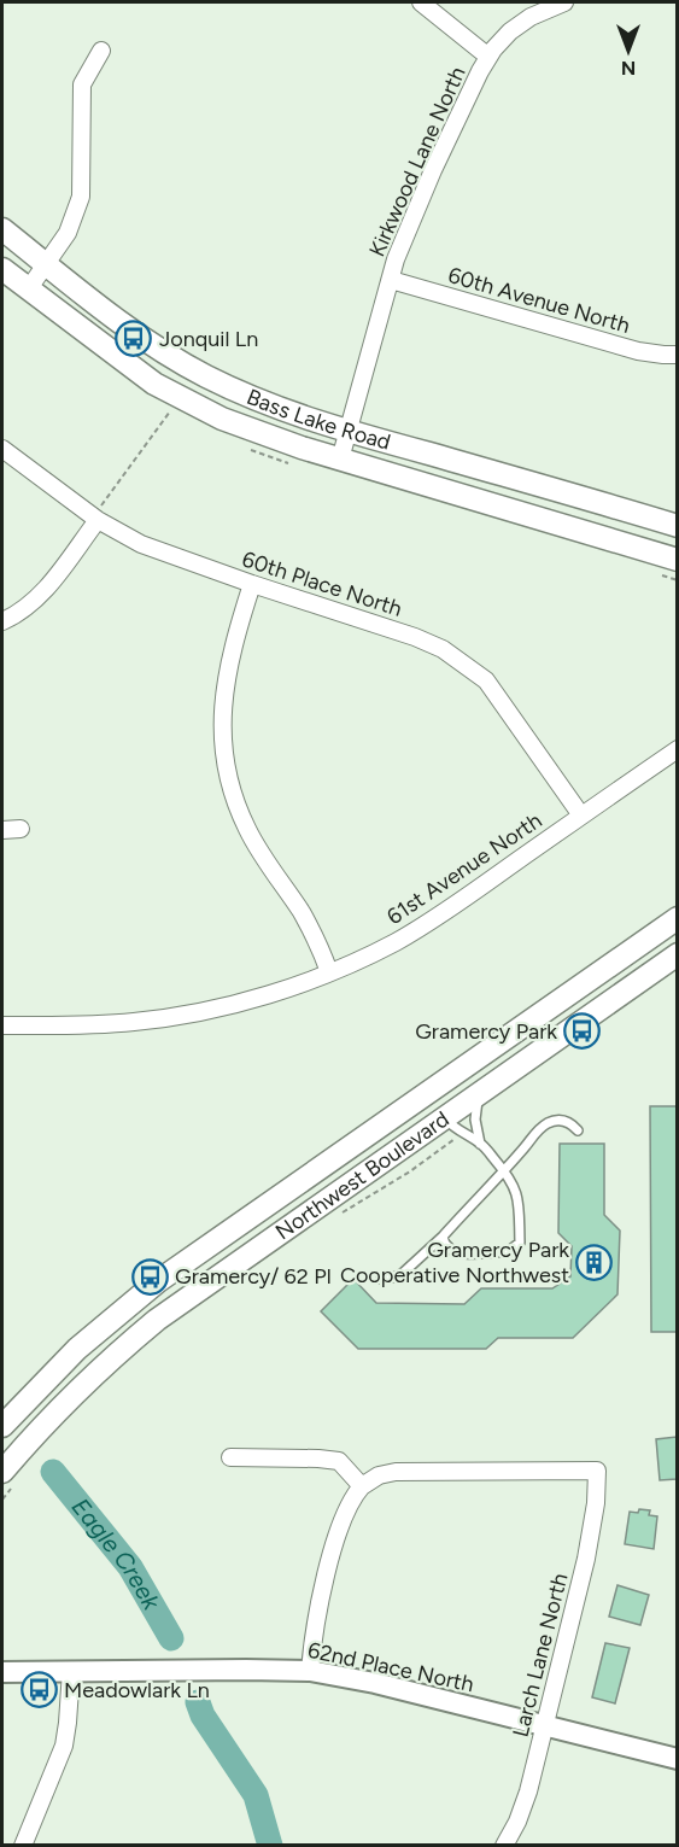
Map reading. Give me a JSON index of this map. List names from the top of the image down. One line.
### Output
{"streets":{"main road":["Bass Lake Road","Northwest Boulevard"],"street":["Kirkwood Lane North","60th Avenue North","60th Place North","61st Avenue North","Larch Lane North","62nd Place North"]},"crossings":[["Kirkwood Lane North","60th Avenue North"],["Kirkwood Lane North","Bass Lake Road"],["60th Place North","61st Avenue North"],["Larch Lane North","62nd Place North"]],"water":["Eagle Creek"],"places":{"bus stop":["Jonquil Ln","Gramercy Park","Gramercy/ 62 Pl","Meadowlark Ln"],"building":["Gramercy Park Cooperative Northwest"]},"north":"bottom"}
